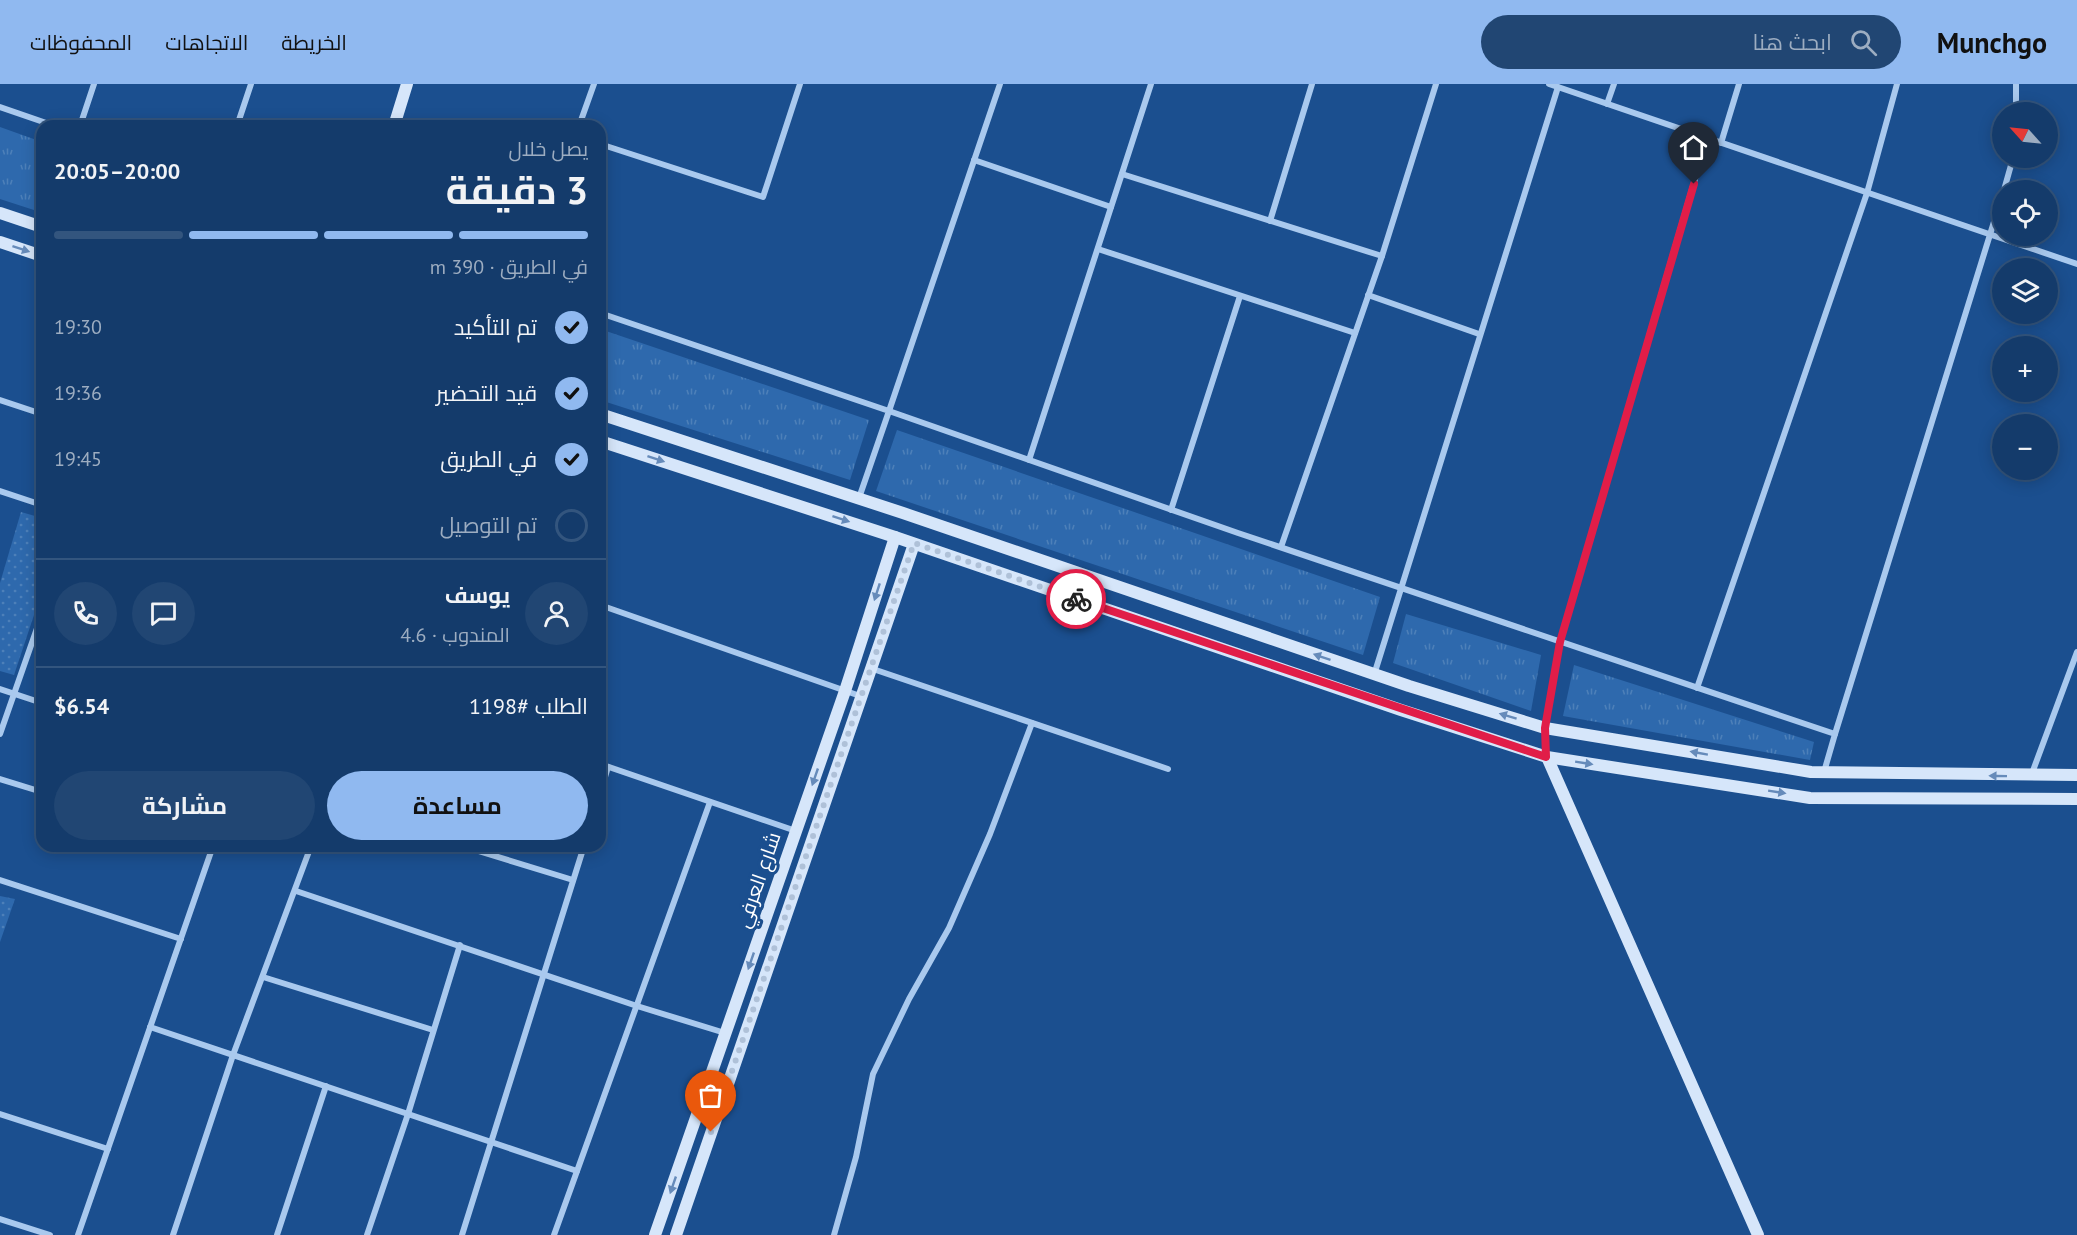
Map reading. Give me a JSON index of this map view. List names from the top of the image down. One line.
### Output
{"streets":{"main road":["شارع العرفي"]},"north":"top left","page":{"header":"Munchgo","search":"ابحث هنا","nav":["الخريطة","الاتجاهات","المحفوظات"],"map_buttons":["+","−"],"heading":["3 دقيقة","يصل خلال","20:00–20:05"],"panel":["يوسف","المندوب · 4.6","الطلب #1198","$6.54"],"bar":"في الطريق · 390 m","list":[["تم التأكيد","19:30"],["قيد التحضير","19:36"],["في الطريق","19:45"],"تم التوصيل"],"buttons":["مساعدة","مشاركة"]}}
